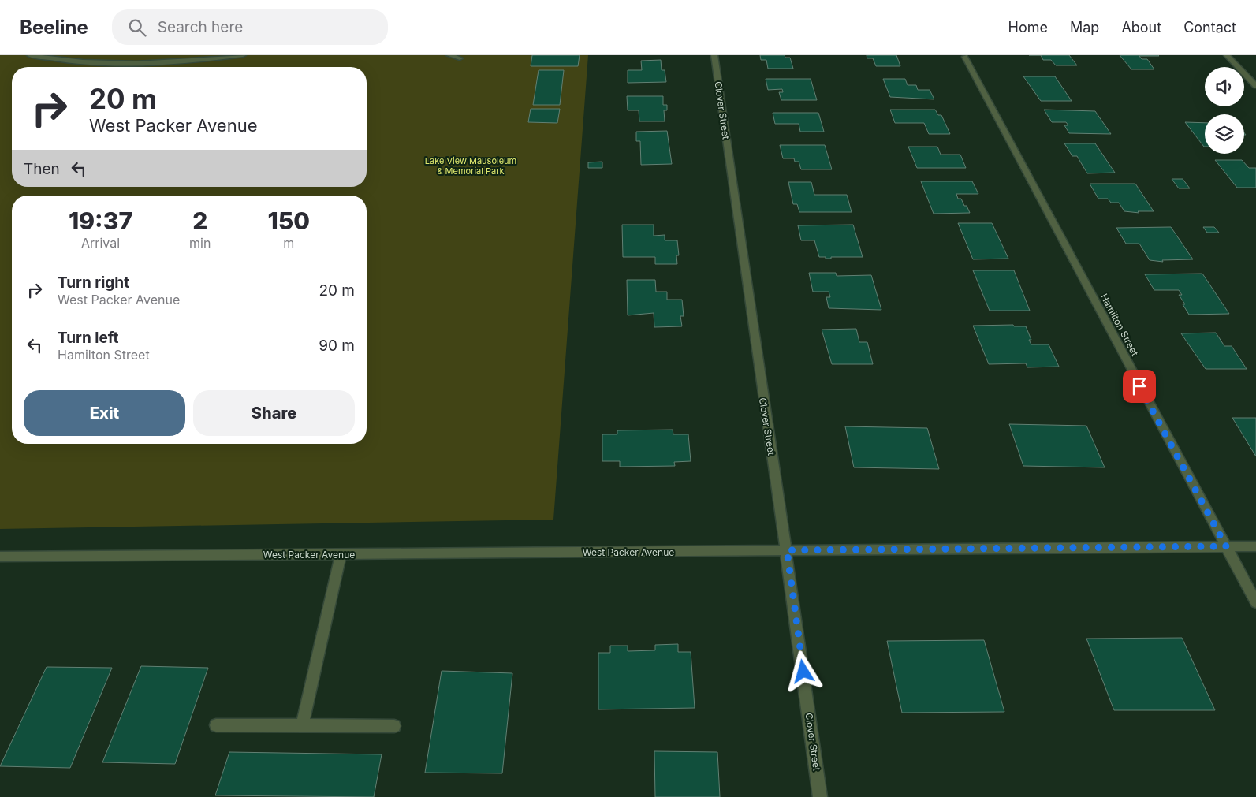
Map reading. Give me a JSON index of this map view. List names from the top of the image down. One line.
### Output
{"streets":{"street":["Clover Street","Hamilton Street","West Packer Avenue"]},"crossings":[["Clover Street","West Packer Avenue"],["Hamilton Street","West Packer Avenue"]],"parks":["Lake View Mausoleum & Memorial Park"],"page":{"header":"Beeline","search":"Search here","nav":["Home","Map","About","Contact"],"turn":["20 m","West Packer Avenue"],"then":"Then","eta":["19:37","Arrival","2","min","150","m"],"list":[{"name":"Turn right","note":"West Packer Avenue","value":"20 m"},{"name":"Turn left","note":"Hamilton Street","value":"90 m"}],"buttons":["Exit","Share"]}}
